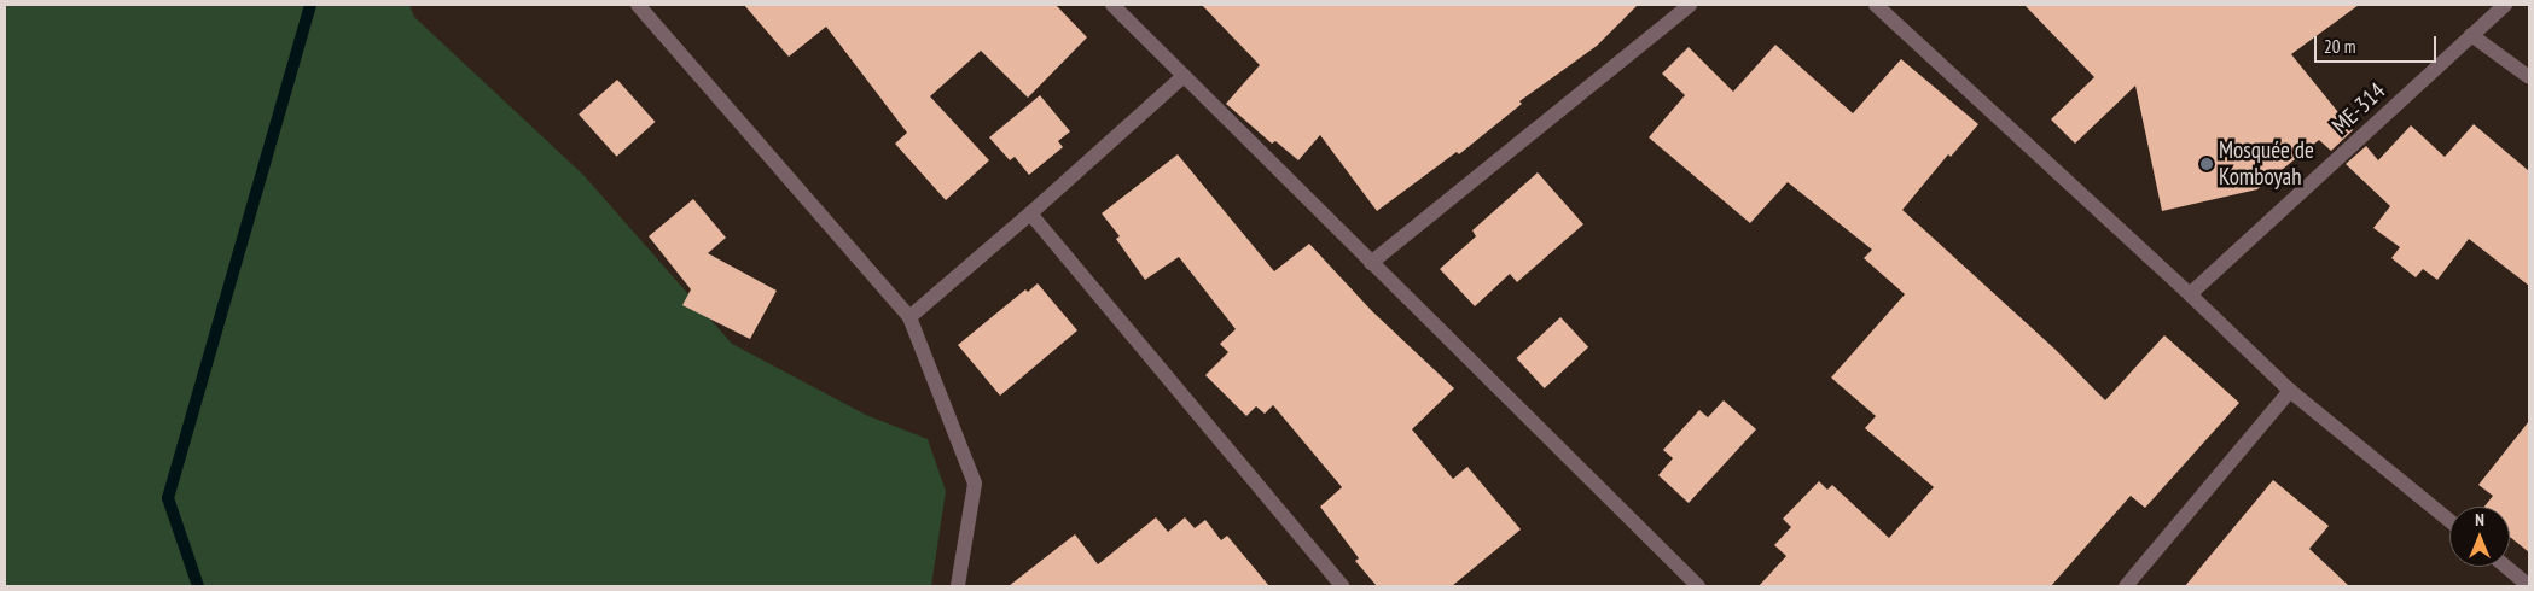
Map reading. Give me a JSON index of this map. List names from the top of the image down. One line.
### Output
{"streets":{"street":["ME-314"]},"places":["Mosquée de Komboyah"],"scale_bar":"20 m","north":"top"}
